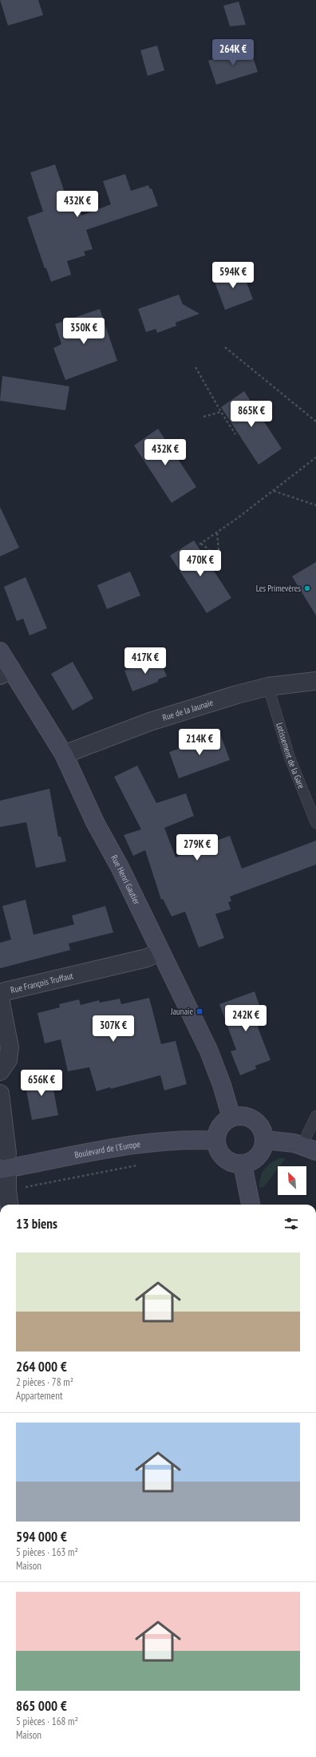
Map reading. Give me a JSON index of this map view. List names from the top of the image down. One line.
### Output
{"streets":{"main road":["Rue Henri Gautier","Boulevard de l'Europe"],"street":["Rue de la Jaunaie","Rue François Truffaut"],"lane":["Lotissement de la Gare"]},"crossings":[["Rue de la Jaunaie","Lotissement de la Gare"],["Rue de la Jaunaie","Rue Henri Gautier"],["Rue Henri Gautier","Rue François Truffaut"],["Rue Henri Gautier","Boulevard de l'Europe"]],"places":{"other":["Les Primevères"],"transit":["Jaunaie"]},"north":"top left","page":{"price":["264K €","432K €","594K €","350K €","865K €","432K €","470K €","417K €","214K €","279K €","242K €","307K €","656K €"],"heading":"13 biens","list":[{"name":"264 000 €","note":"2 pièces · 78 m² · Appartement"},{"name":"594 000 €","note":"5 pièces · 163 m² · Maison"},{"name":"865 000 €","note":"5 pièces · 168 m² · Maison"}]}}
